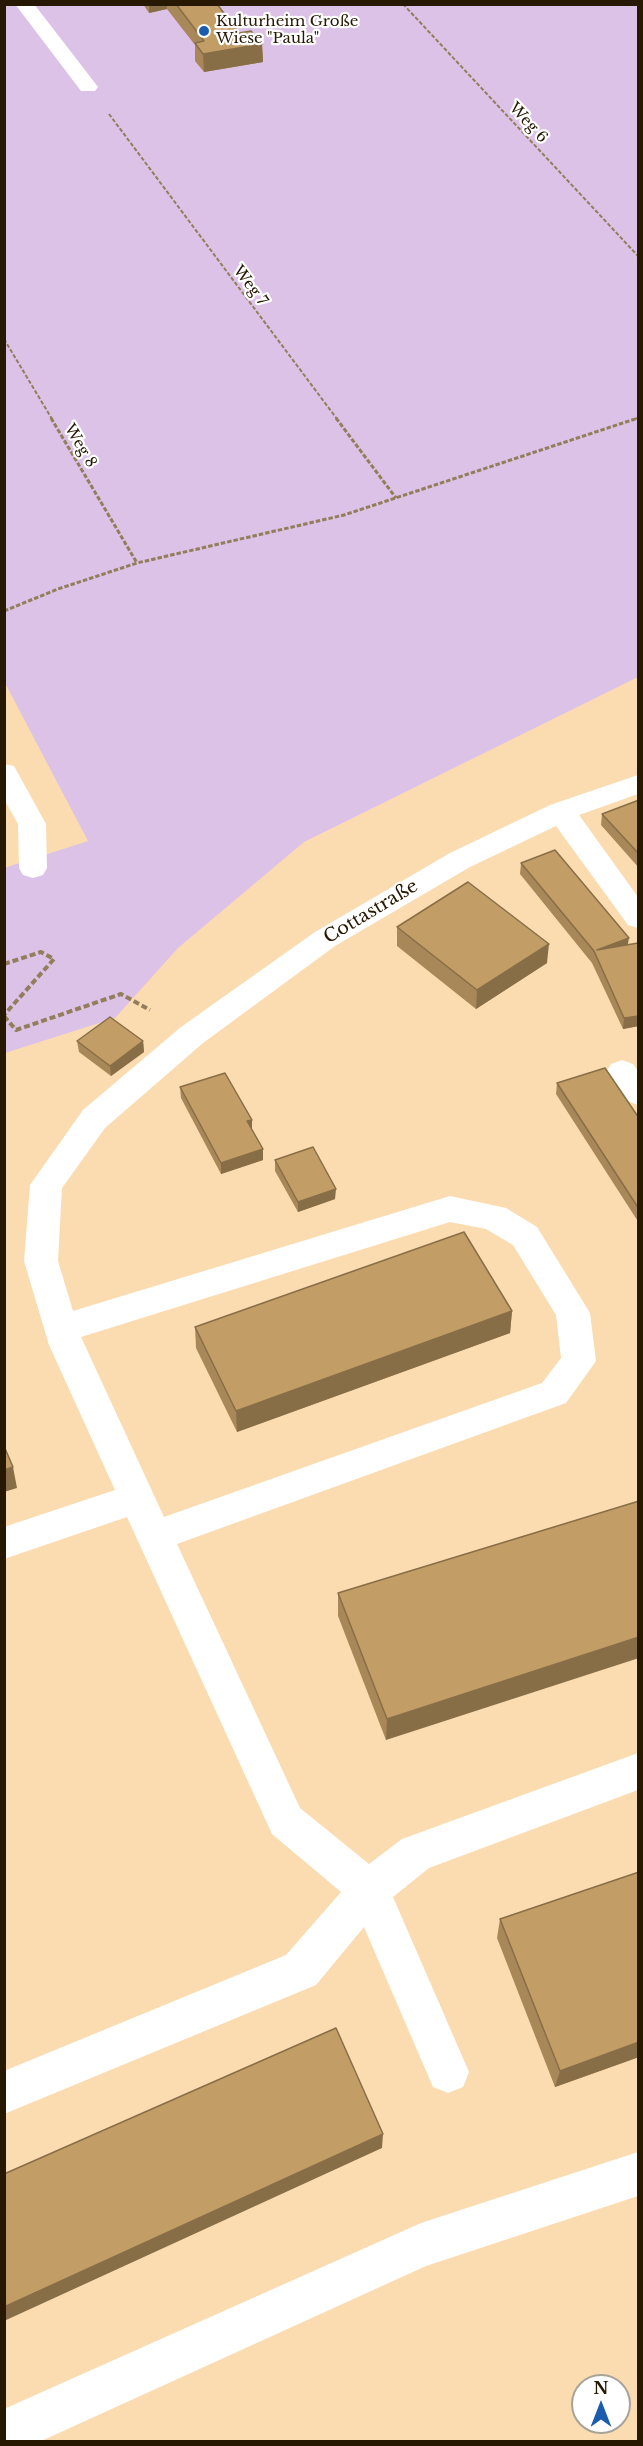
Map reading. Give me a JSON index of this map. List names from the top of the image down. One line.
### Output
{"streets":{"street":["Cottastraße"],"path":["Weg 6","Weg 7","Weg 8"]},"places":["Kulturheim Große Wiese \"Paula\""],"north":"top"}
